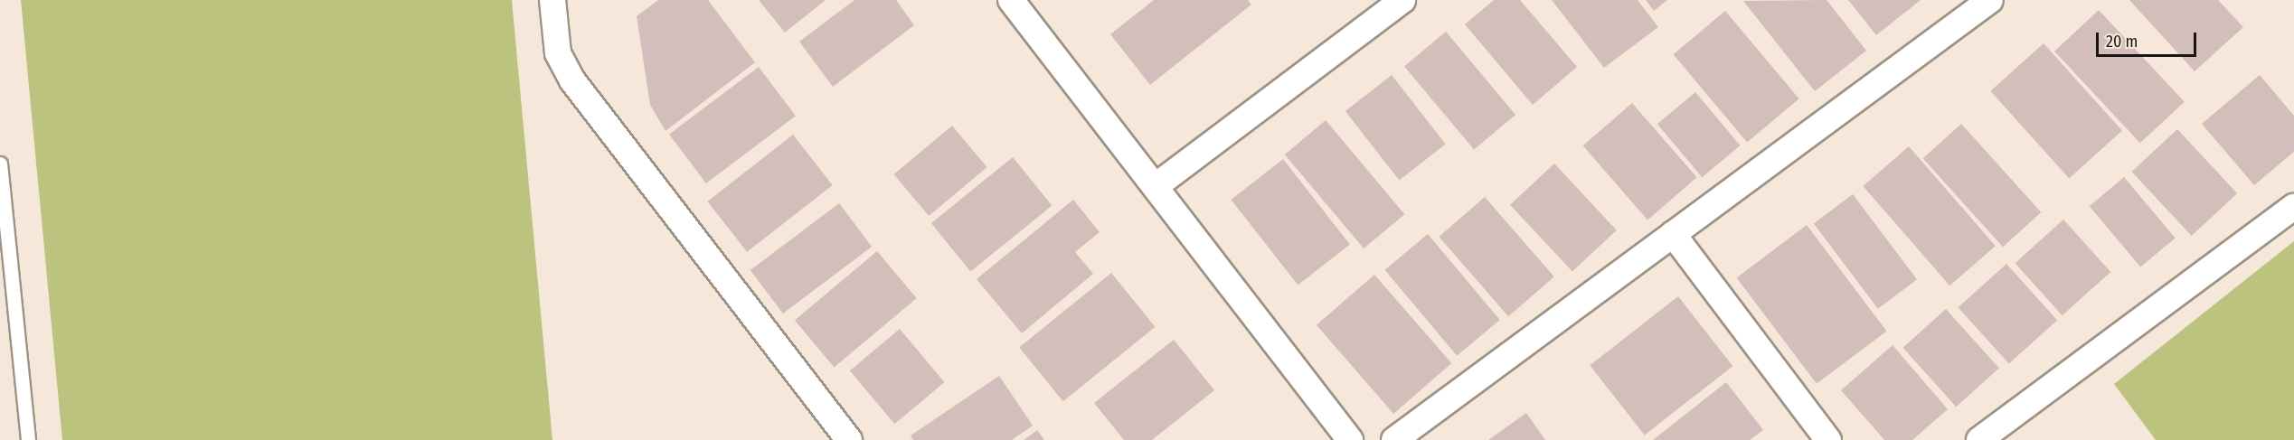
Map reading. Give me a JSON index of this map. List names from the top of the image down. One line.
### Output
{"scale_bar":"20 m"}
